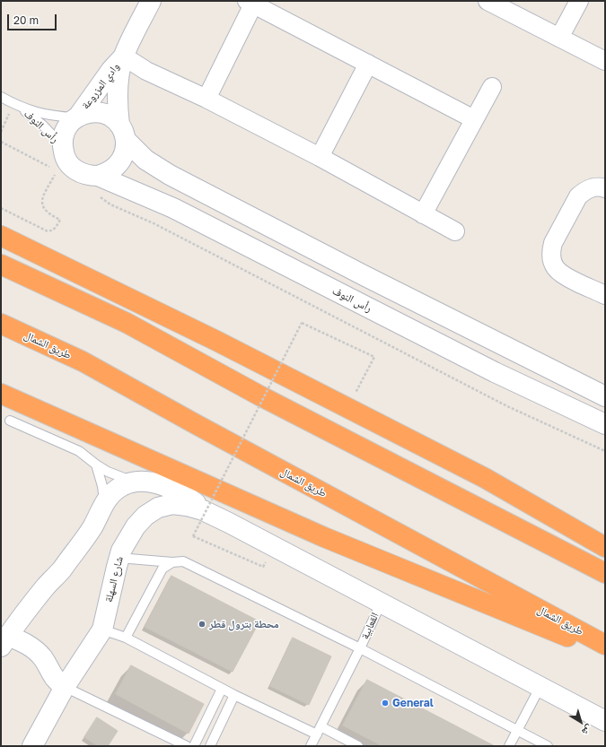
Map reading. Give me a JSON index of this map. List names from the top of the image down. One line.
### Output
{"streets":{"highway":["طريق الشمال"],"street":["وادي المزروعة","رأس النوف","شارع السهلة"],"lane":["القعابية"]},"crossings":[["وادي المزروعة","رأس النوف"]],"places":["محطة بترول قطر","General"],"scale_bar":"20 m","north":"bottom right"}
